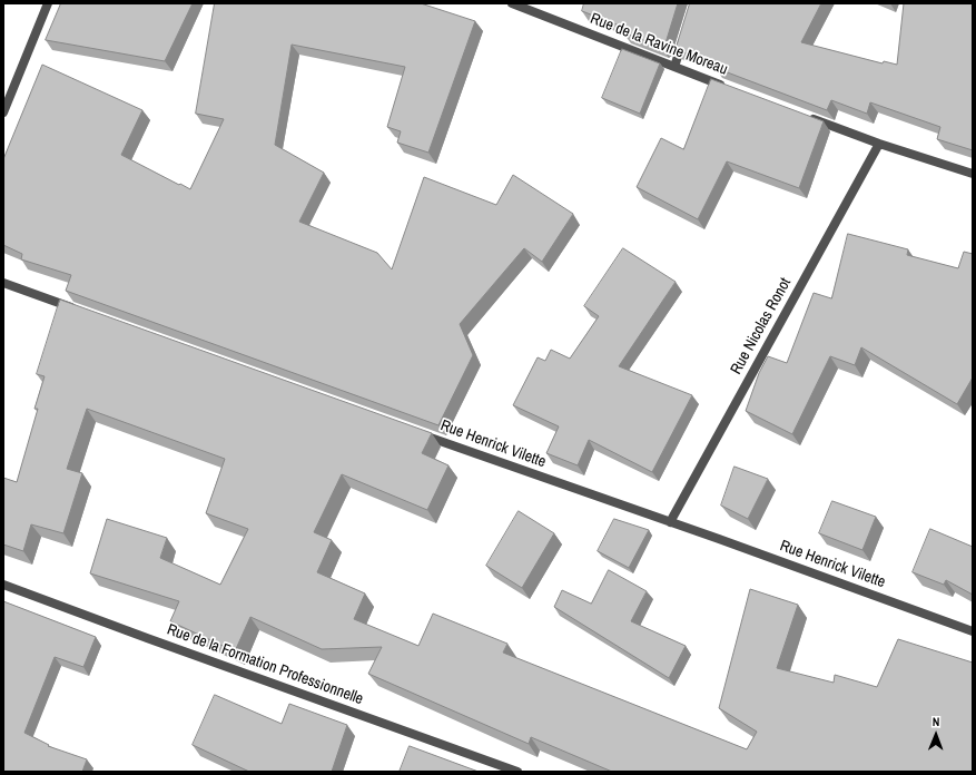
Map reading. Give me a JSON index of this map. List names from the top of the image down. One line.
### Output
{"streets":{"street":["Rue de la Ravine Moreau","Rue Nicolas Ronot","Rue Henrick Vilette","Rue de la Formation Professionnelle"]},"crossings":[["Rue Nicolas Ronot","Rue Henrick Vilette"]],"north":"top"}
